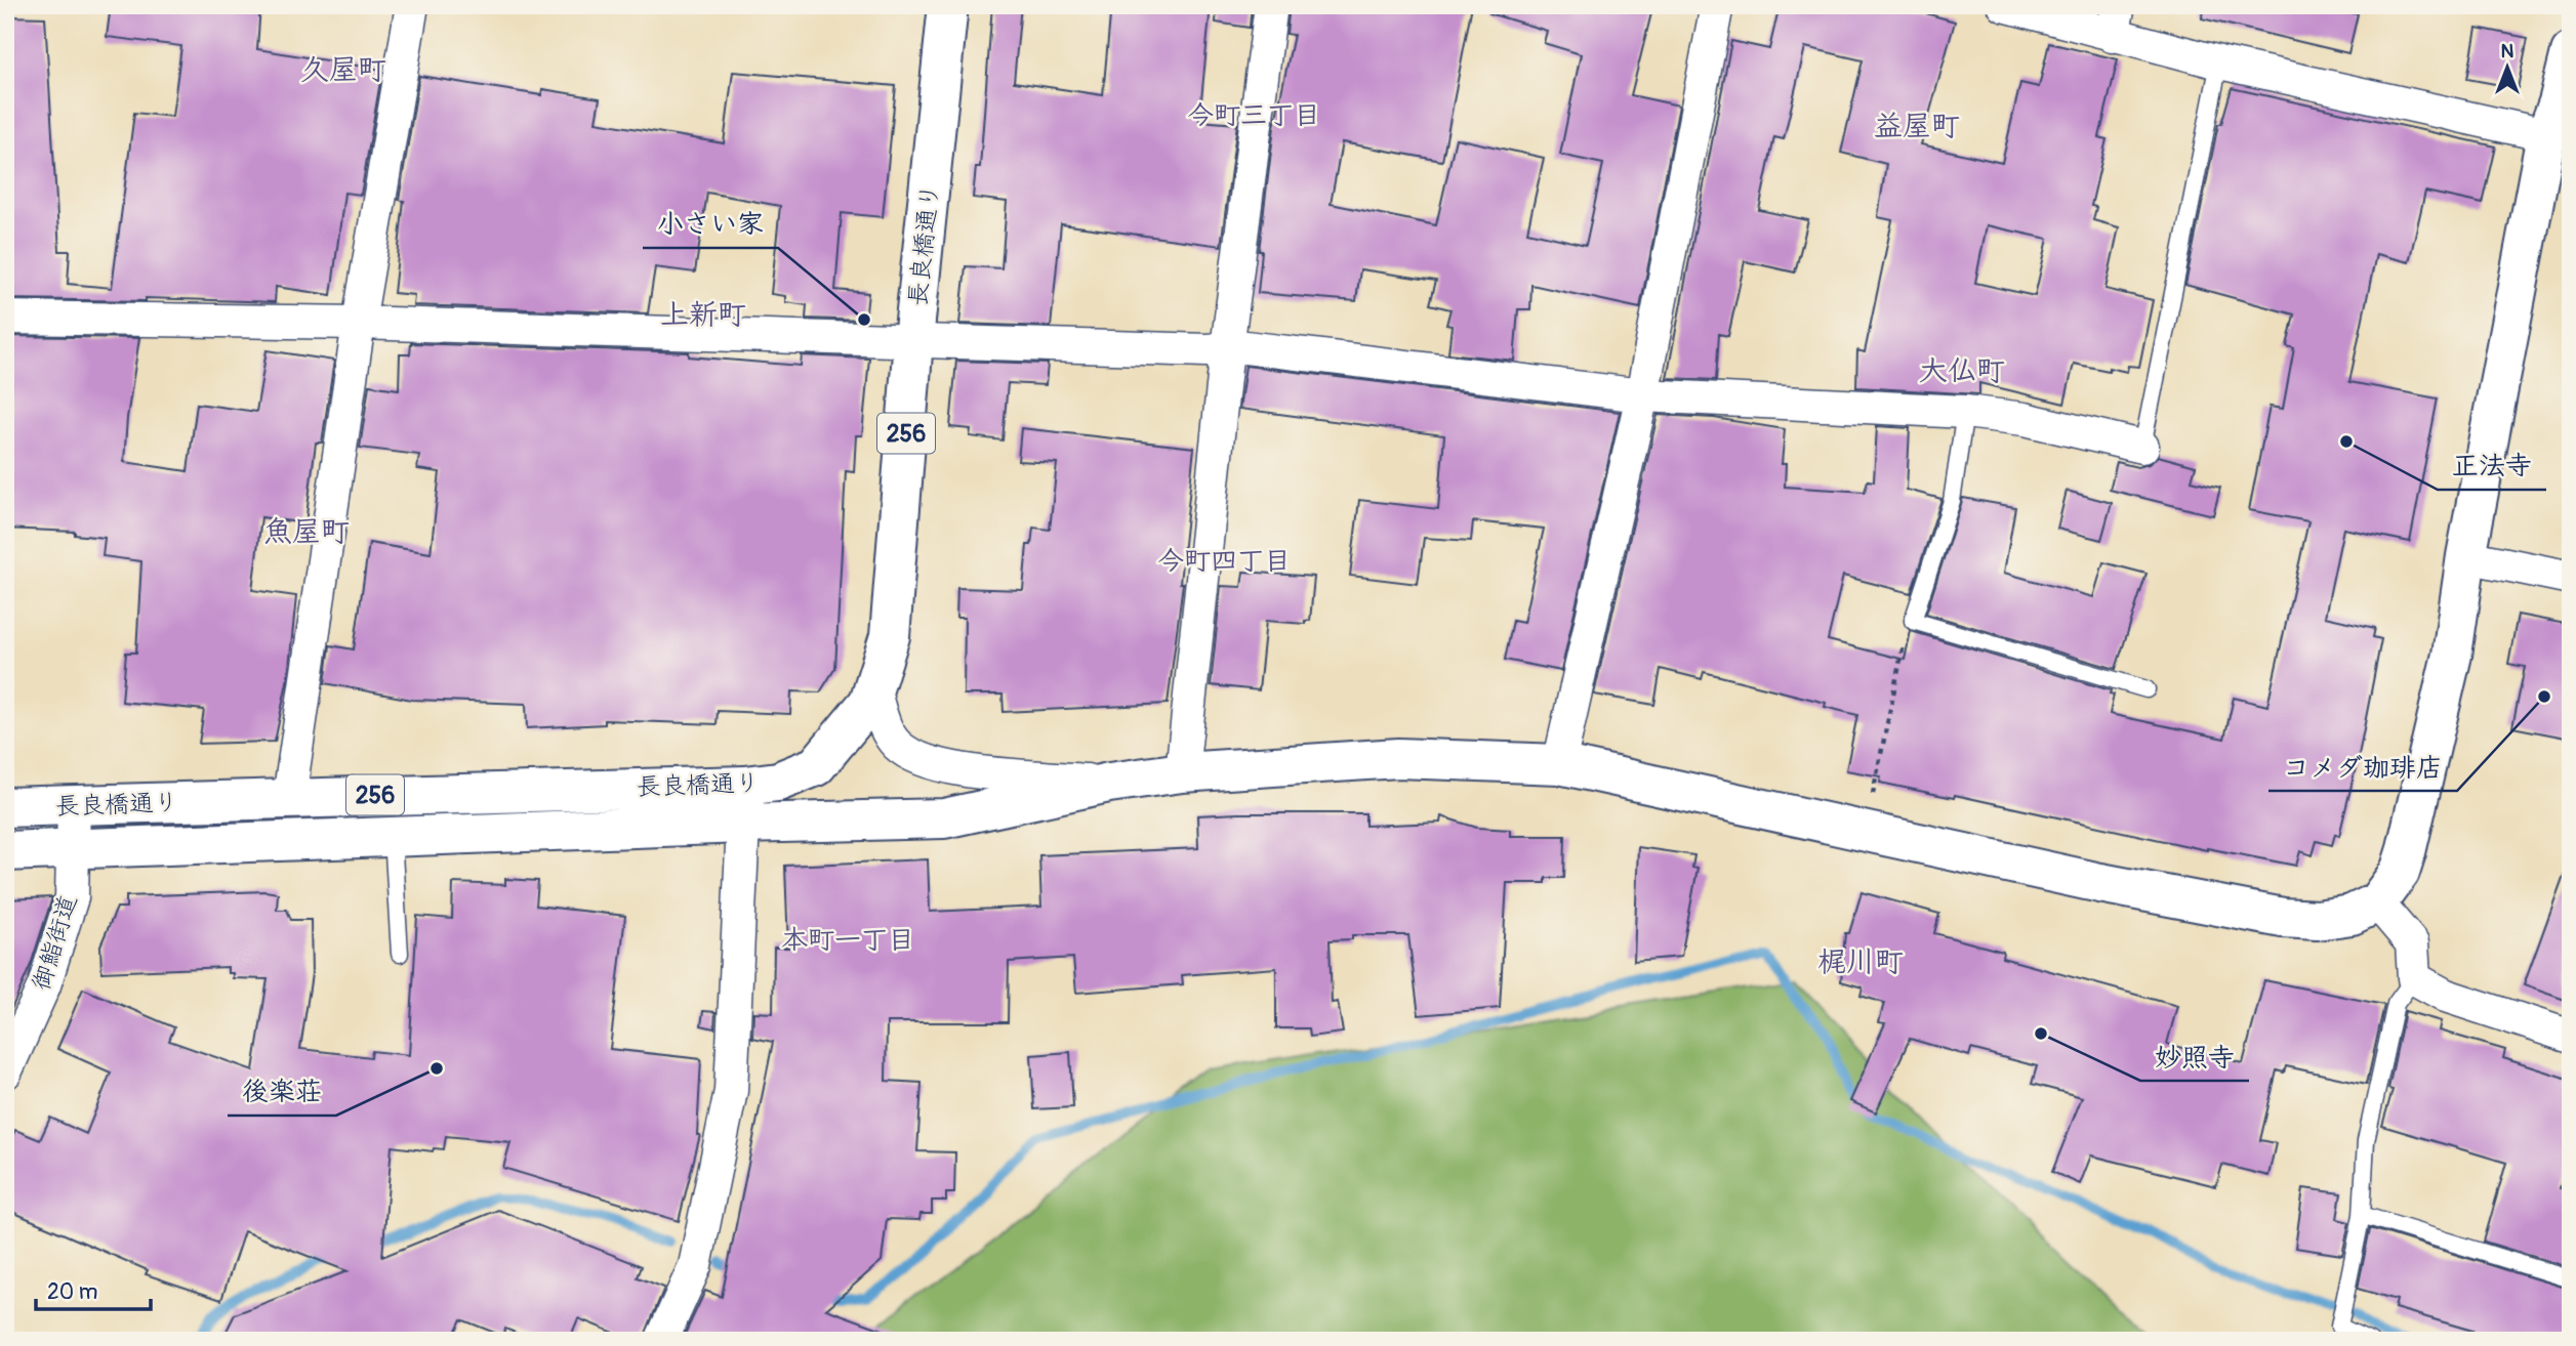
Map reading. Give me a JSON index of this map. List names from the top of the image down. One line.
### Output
{"streets":{"main road":["長良橋通り","256"],"street":["御鮨街道"]},"crossings":[["長良橋通り","御鮨街道"]],"districts":["久屋町","今町三丁目","益屋町","上新町","大仏町","魚屋町","今町四丁目","本町一丁目","梶川町"],"places":["小さい家","正法寺","コメダ珈琲店","妙照寺","後楽荘"],"scale_bar":"20 m","north":"top"}
